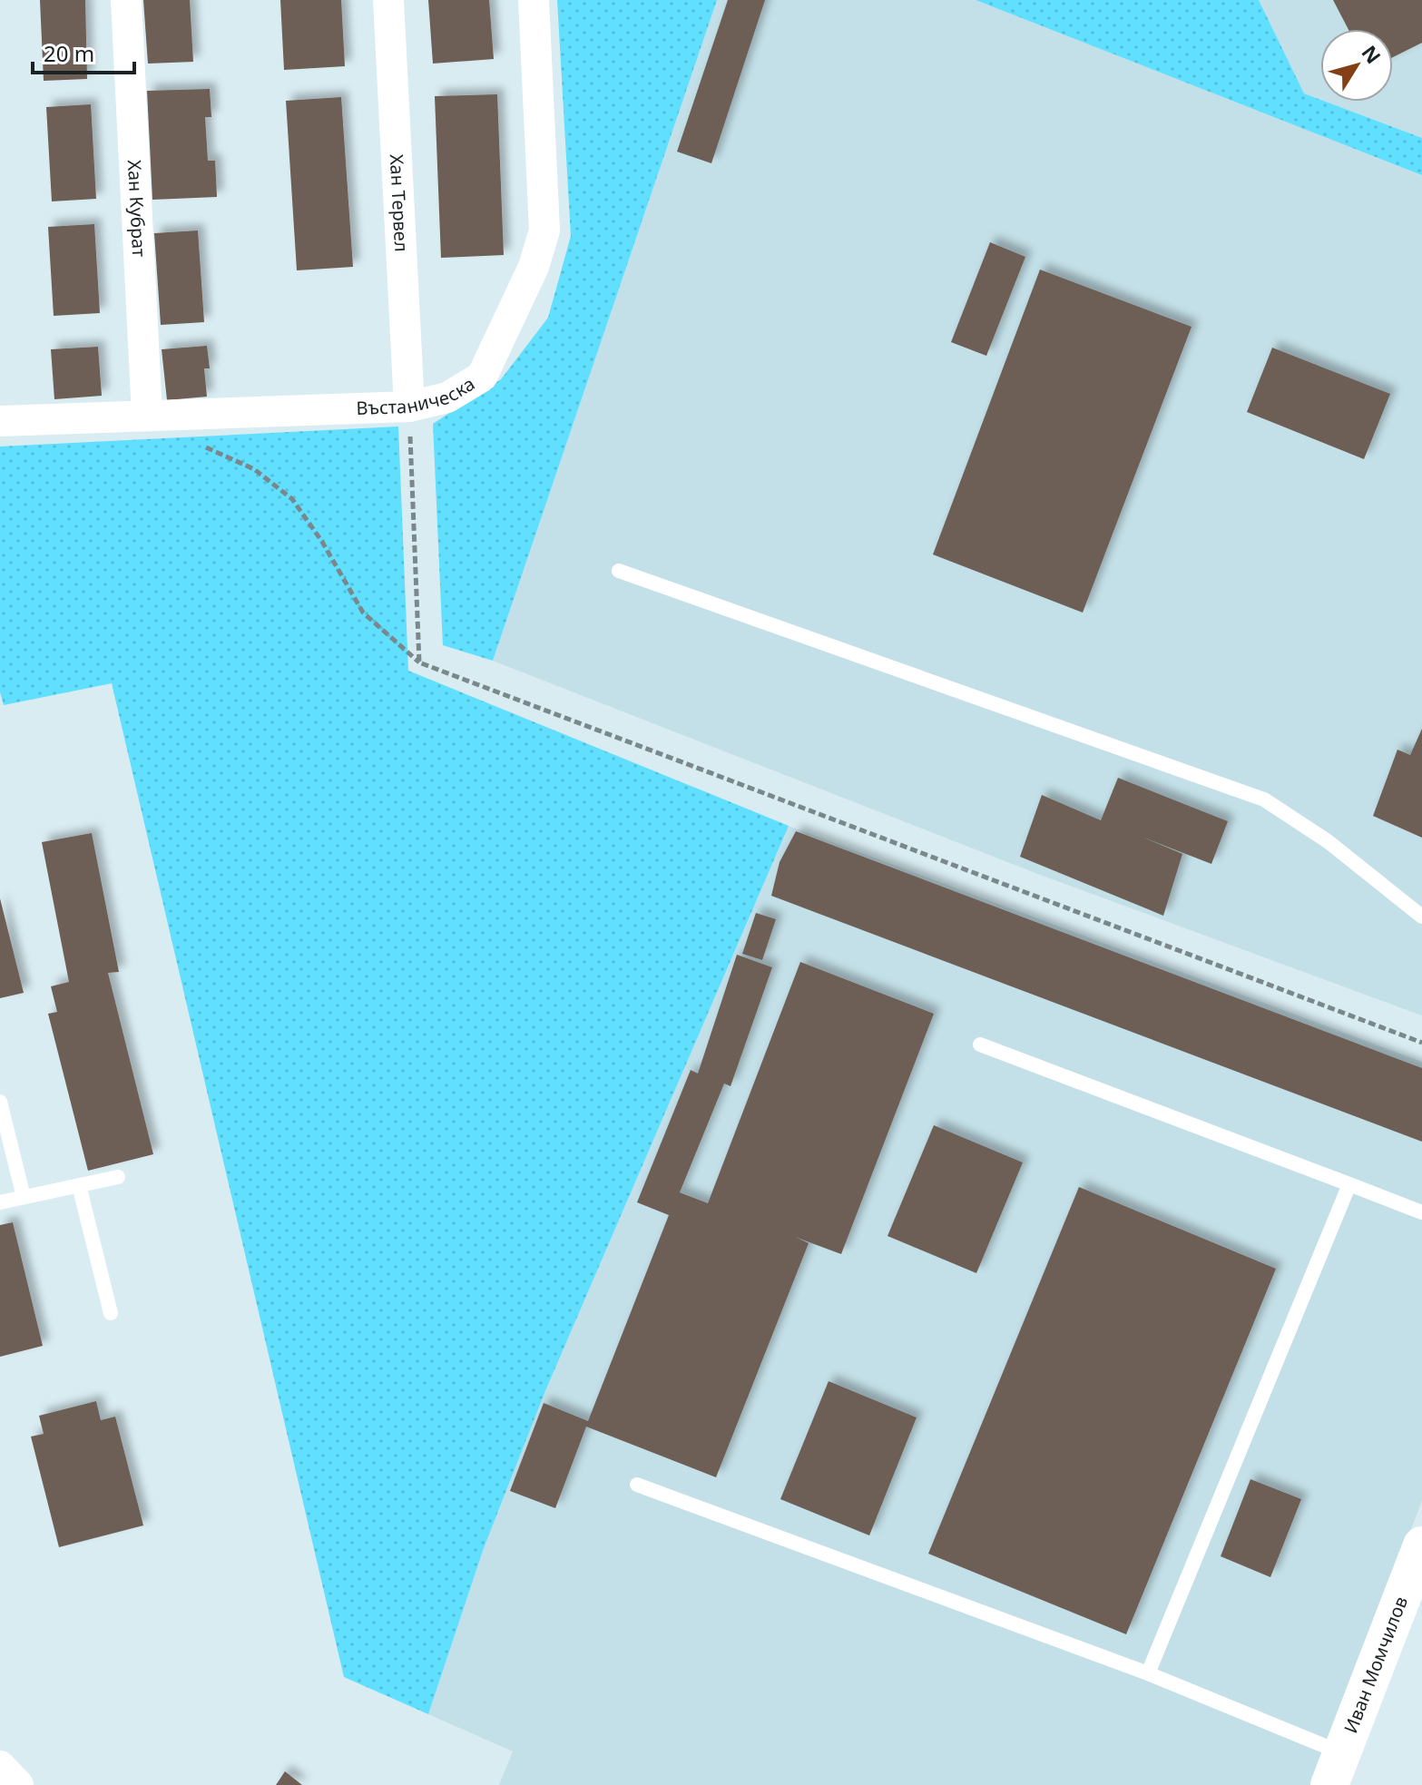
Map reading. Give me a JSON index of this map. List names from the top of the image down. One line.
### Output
{"streets":{"street":["Хан Тервел","Хан Кубрат","Въстаническа","Иван Момчилов"]},"crossings":[["Хан Тервел","Въстаническа"],["Хан Кубрат","Въстаническа"]],"scale_bar":"20 m","north":"top right"}
